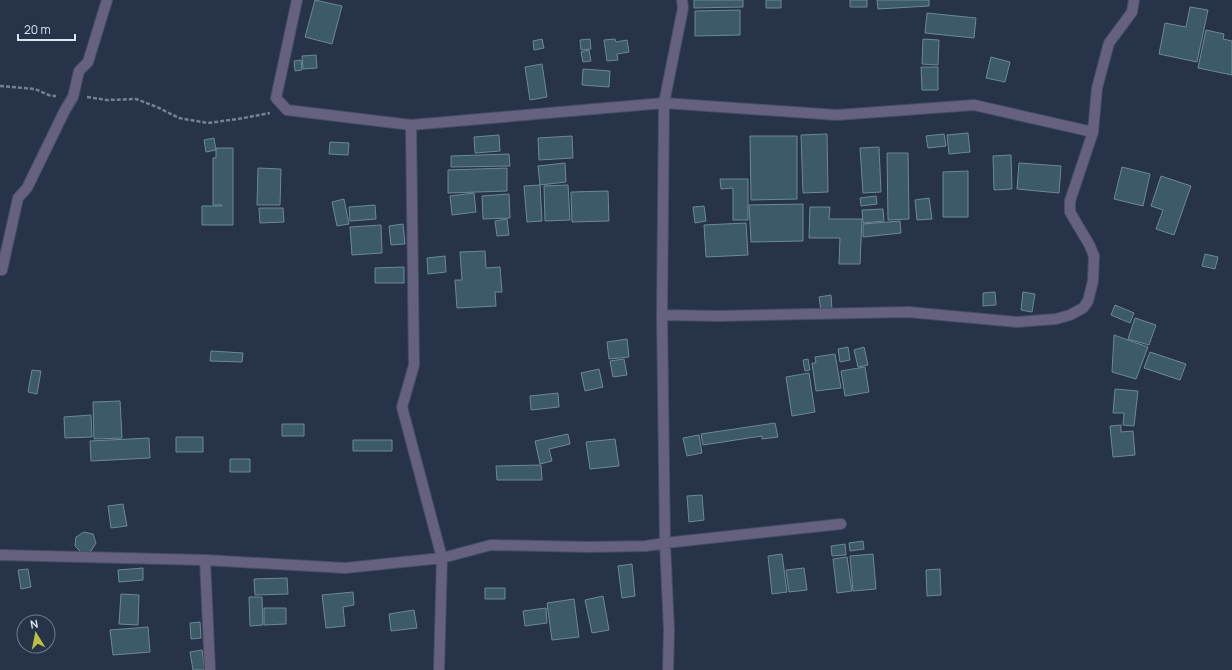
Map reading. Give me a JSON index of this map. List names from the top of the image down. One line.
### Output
{"scale_bar":"20 m","north":"top"}
